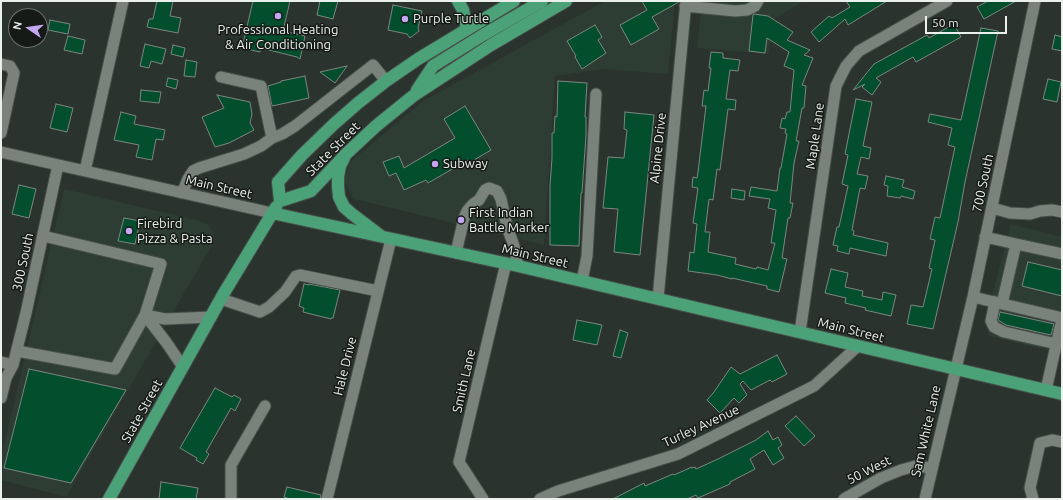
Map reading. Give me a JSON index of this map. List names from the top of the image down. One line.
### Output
{"streets":{"main road":["State Street","Main Street"],"street":["Maple Lane","Alpine Drive","700 South","300 South","Hale Drive","Smith Lane","Turley Avenue","Sam White Lane","50 West"]},"crossings":[["Maple Lane","Main Street"],["Alpine Drive","Main Street"],["State Street","Main Street"],["700 South","Main Street"],["700 South","Sam White Lane"],["Main Street","300 South"],["Main Street","Hale Drive"],["Main Street","Smith Lane"],["Main Street","Turley Avenue"],["Main Street","Sam White Lane"],["Sam White Lane","50 West"]],"places":["Professional Heating & Air Conditioning","Purple Turtle","Subway","First Indian Battle Marker","Firebird Pizza & Pasta"],"scale_bar":"50 m","north":"left"}
